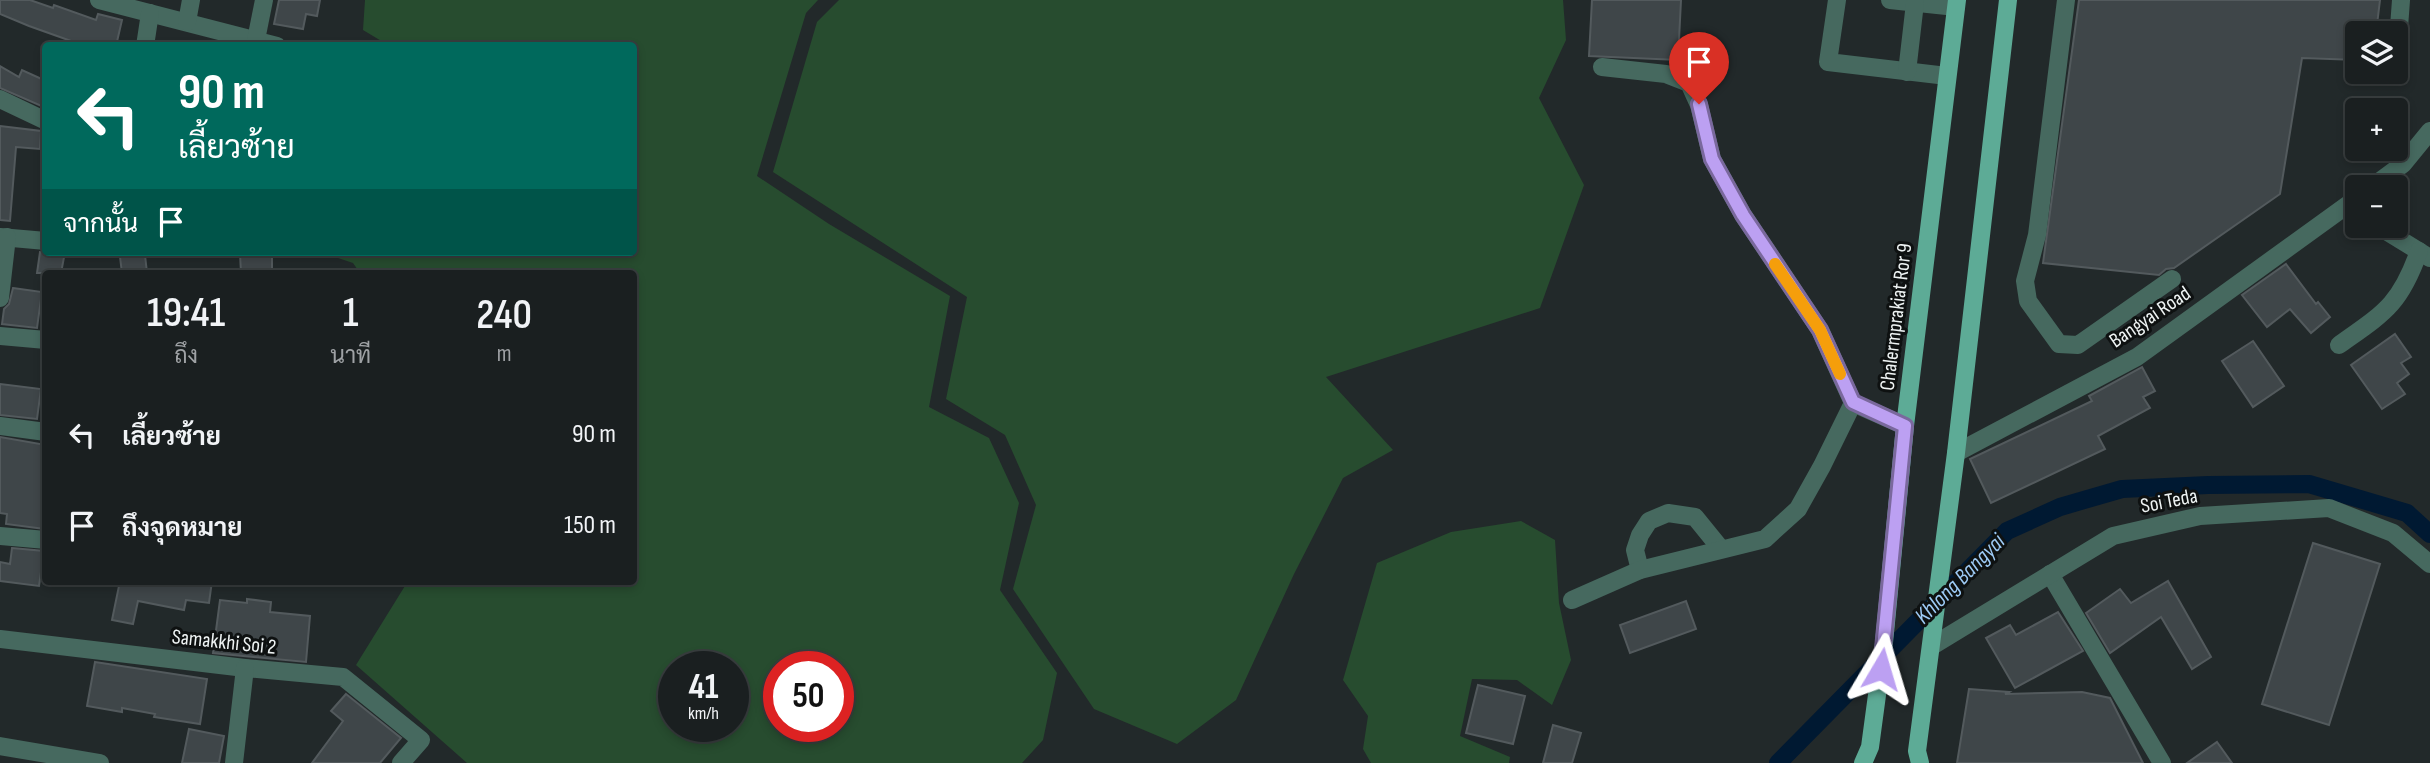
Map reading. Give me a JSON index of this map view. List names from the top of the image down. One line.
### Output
{"streets":{"main road":["Chalermprakiat Ror 9"],"street":["Bangyai Road","Soi Teda","Samakkhi Soi 2"]},"water":["Khlong Bangyai"],"page":{"map_buttons":["+","−"],"turn":["90 m","เลี้ยวซ้าย"],"then":"จากนั้น","eta":["19:41","ถึง","1","นาที","240","m"],"list":[{"name":"เลี้ยวซ้าย","value":"90 m"},{"name":"ถึงจุดหมาย","value":"150 m"}],"speed":"41 km/h","limit":"50"}}
